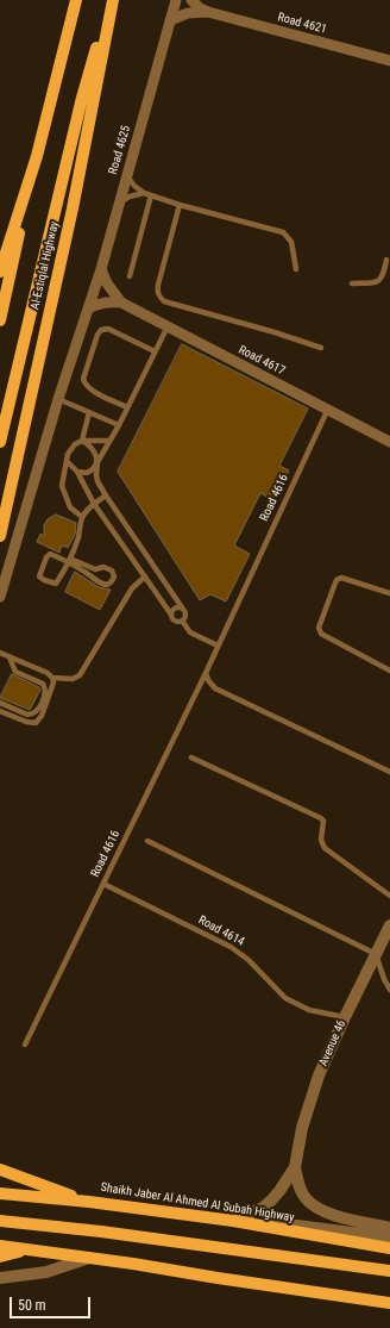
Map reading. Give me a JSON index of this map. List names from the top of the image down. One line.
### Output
{"streets":{"main road":["Al-Estiqlal Highway","Shaikh Jaber Al Ahmed Al Subah Highway"],"street":["Road 4621","Road 4625","Road 4617","Avenue 46"],"lane":["Road 4616","Road 4614"]},"crossings":[["Road 4621","Road 4625"],["Road 4625","Road 4617"],["Road 4617","Road 4616"],["Road 4616","Road 4614"],["Road 4614","Avenue 46"],["Avenue 46","Shaikh Jaber Al Ahmed Al Subah Highway"]],"scale_bar":"50 m"}
